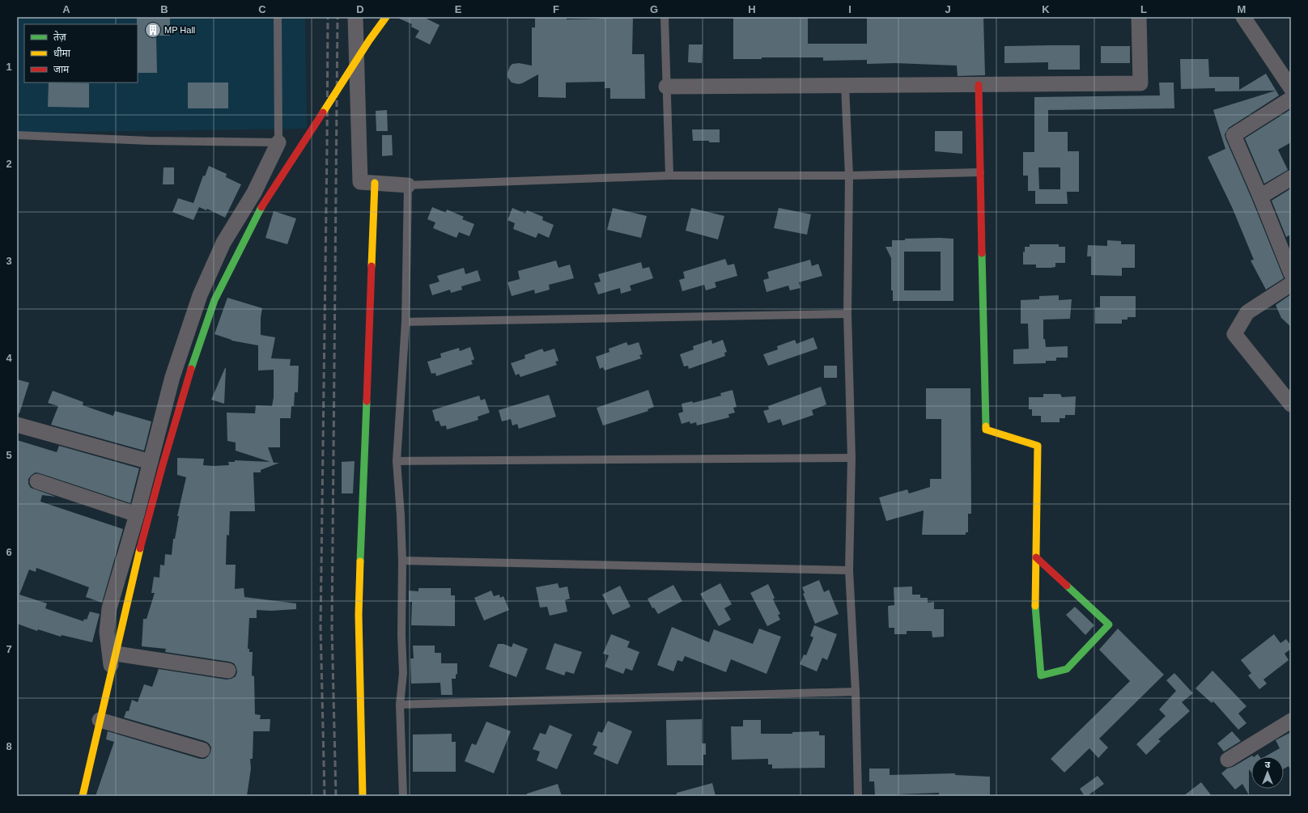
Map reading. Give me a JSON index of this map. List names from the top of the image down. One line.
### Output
{"places":{"building":["MP Hall"]},"legend":["तेज़","धीमा","जाम"],"north":"top","grid":{"columns":["A","B","C","D","E","F","G","H","I","J","K","L","M"],"rows":["1","2","3","4","5","6","7","8"]}}
